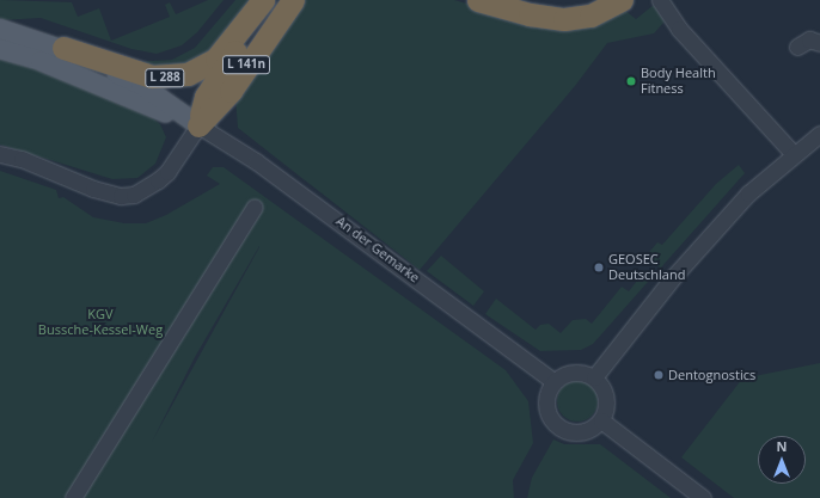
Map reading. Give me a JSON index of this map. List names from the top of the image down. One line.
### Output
{"streets":{"highway":["L 141n","L 288"],"street":["An der Gemarke"]},"crossings":[["L 141n","L 288"],["L 141n","An der Gemarke"],["L 288","An der Gemarke"]],"parks":["KGV Bussche-Kessel-Weg"],"places":["Body Health Fitness","GEOSEC Deutschland","Dentognostics"],"north":"top"}
